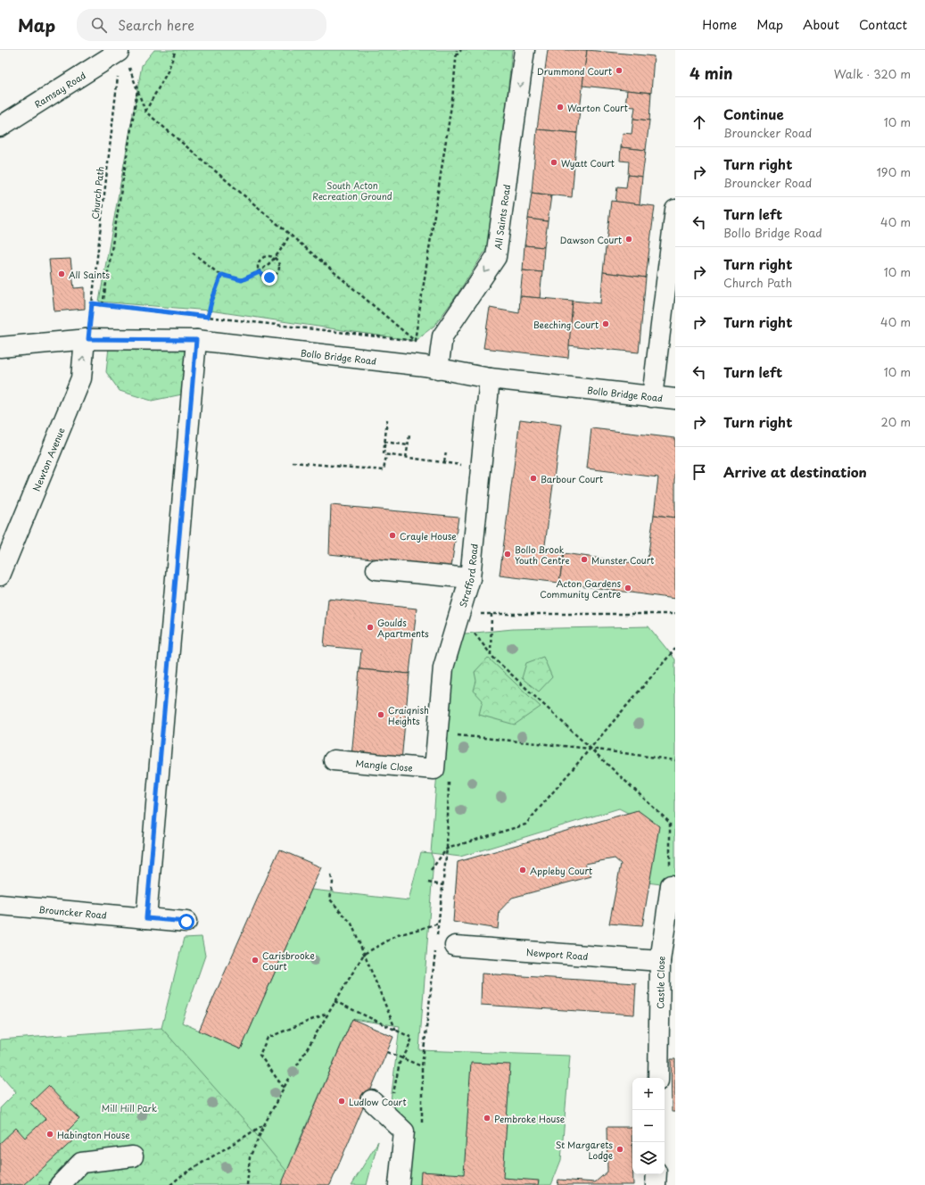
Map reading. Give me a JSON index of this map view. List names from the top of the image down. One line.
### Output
{"streets":{"street":["Ramsay Road","All Saints Road","Bollo Bridge Road","Newton Avenue","Strafford Road","Mangle Close","Brouncker Road","Newport Road","Castle Close"],"path":["Church Path"]},"crossings":[["Church Path","Bollo Bridge Road"],["Church Path","Newton Avenue"],["All Saints Road","Bollo Bridge Road"],["Bollo Bridge Road","Newton Avenue"],["Bollo Bridge Road","Strafford Road"],["Strafford Road","Mangle Close"],["Newport Road","Castle Close"]],"parks":["South Acton Recreation Ground","Mill Hill Park"],"places":["Drummond Court","Warton Court","Wyatt Court","Dawson Court","All Saints","Beeching Court","Barbour Court","Crayle House","Bollo Brook Youth Centre","Munster Court","Acton Gardens Community Centre","Goulds Apartments","Craignish Heights","Appleby Court","Carisbrooke Court","Ludlow Court","Pembroke House","Habington House","St Margarets Lodge"],"page":{"header":"Map","search":"Search here","nav":["Home","Map","About","Contact"],"heading":["4 min","Walk · 320 m"],"list":[["Continue","Brouncker Road","10 m"],["Turn right","Brouncker Road","190 m"],["Turn left","Bollo Bridge Road","40 m"],["Turn right","Church Path","10 m"],["Turn right","40 m"],["Turn left","10 m"],["Turn right","20 m"],"Arrive at destination"],"map_buttons":["+","−"]}}
